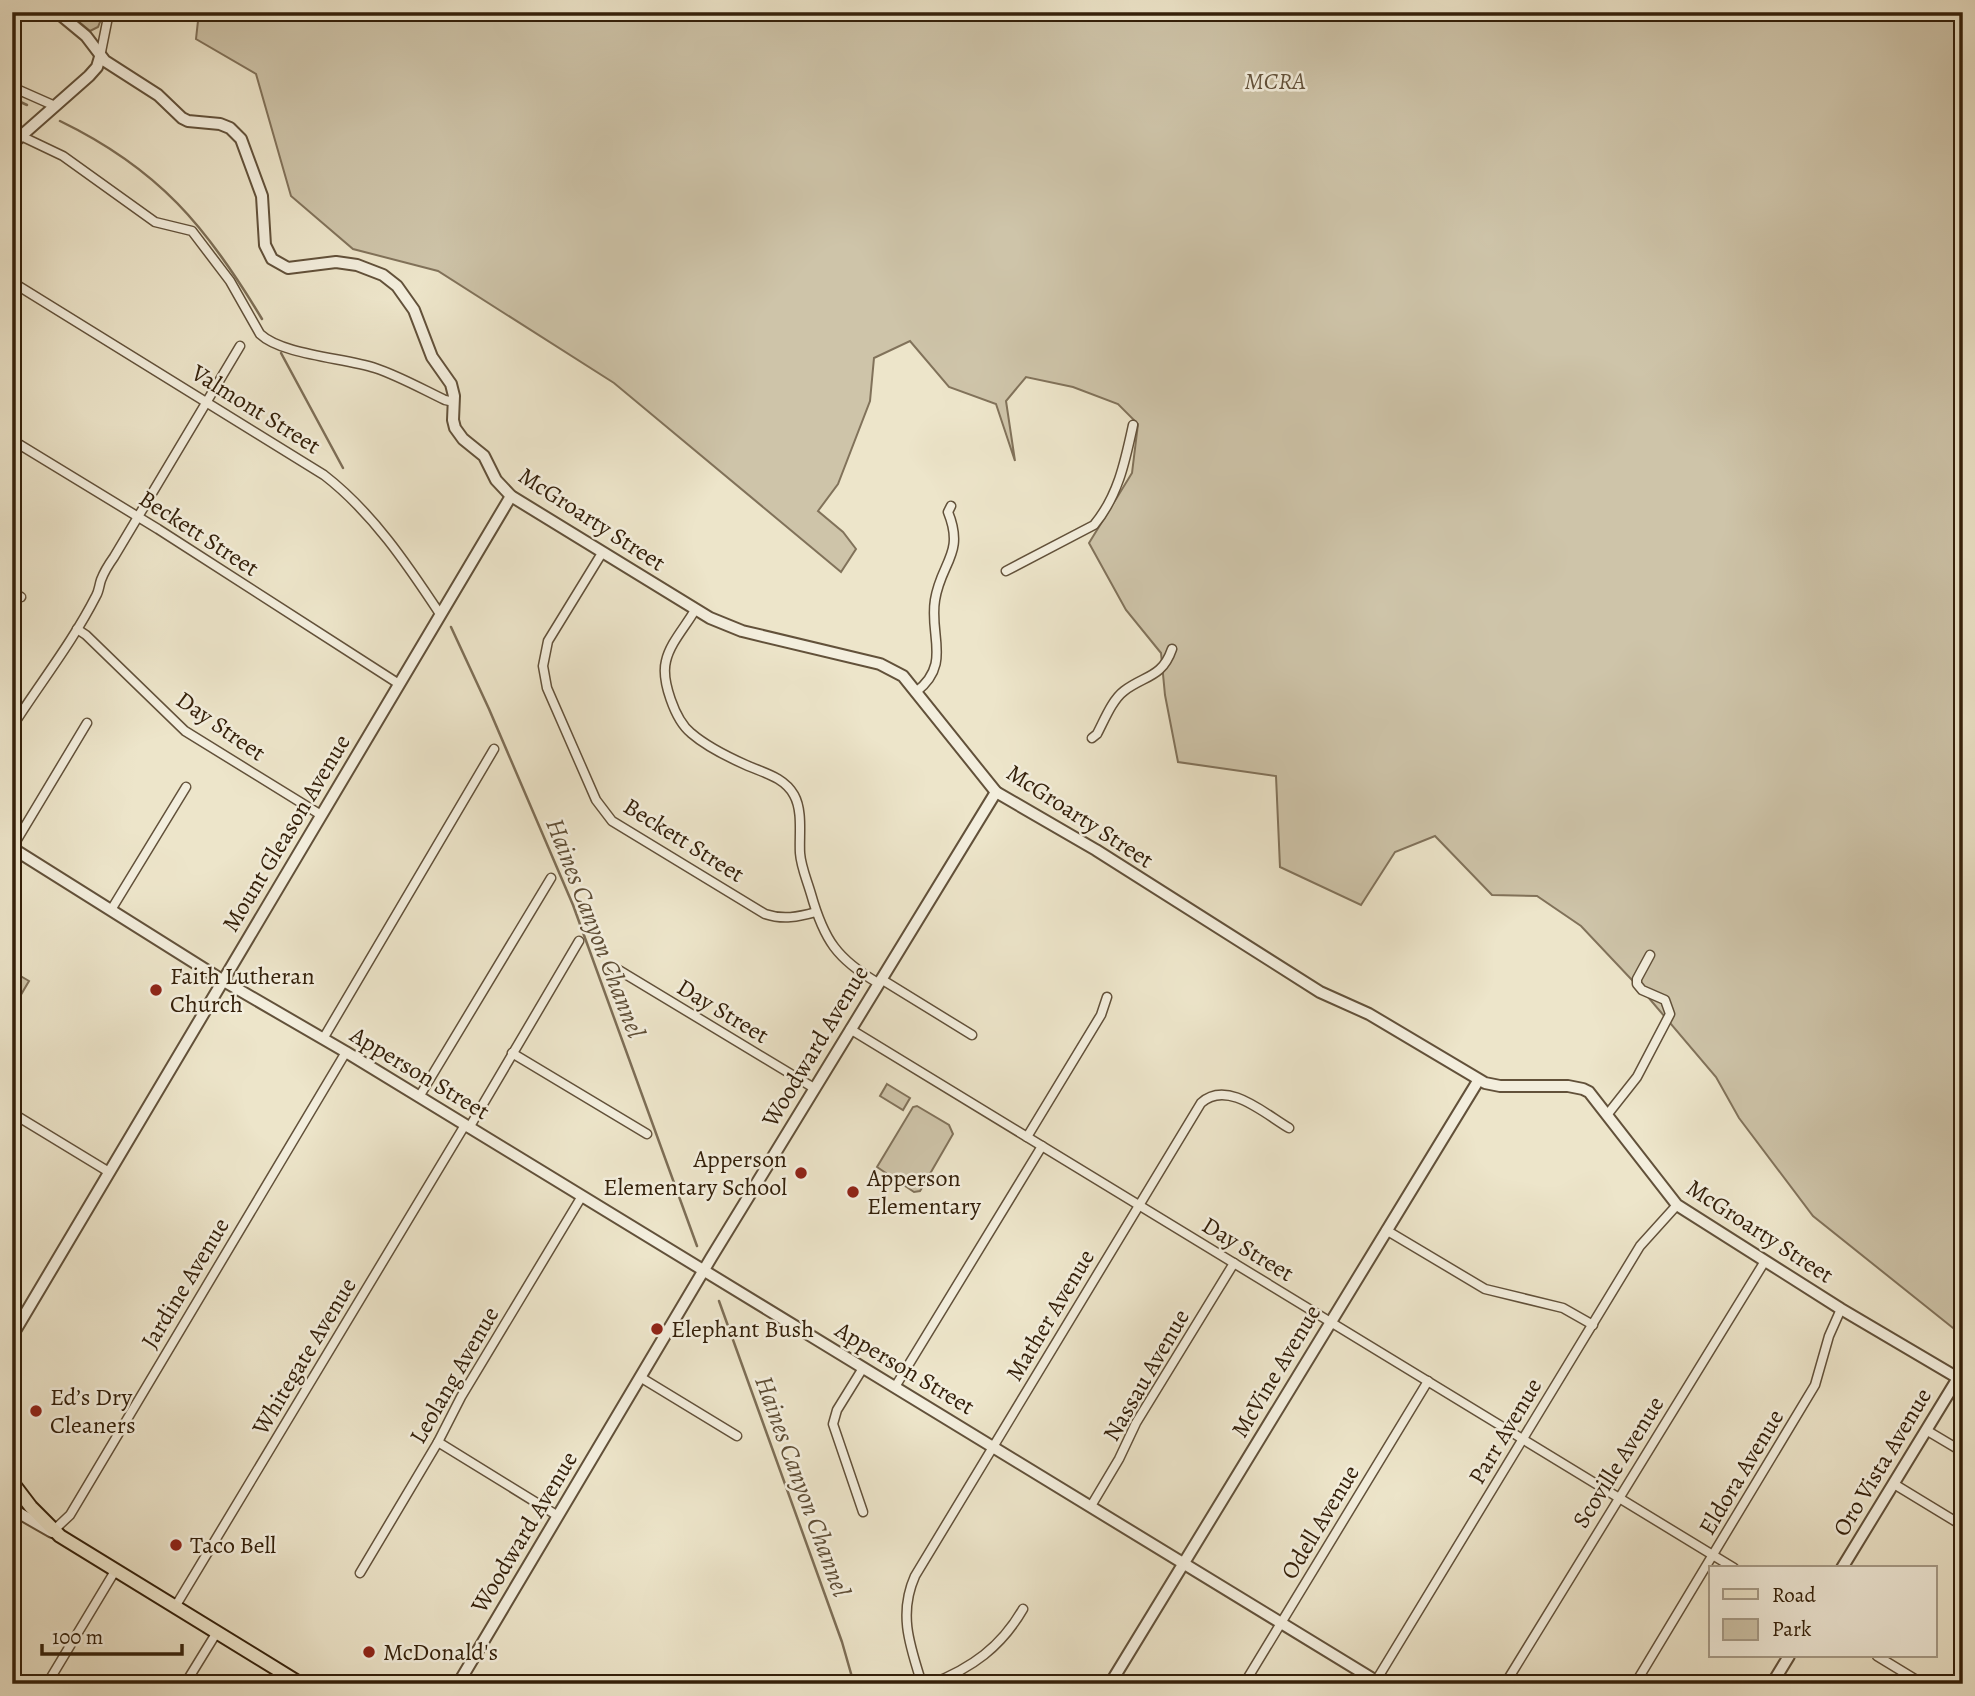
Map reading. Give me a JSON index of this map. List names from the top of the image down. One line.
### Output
{"streets":{"street":["Valmont Street","McGroarty Street","Beckett Street","Day Street","Mount Gleason Avenue","Woodward Avenue","Apperson Street","Jardine Avenue","Mather Avenue","Whitegate Avenue","McVine Avenue","Leolang Avenue","Nassau Avenue","Parr Avenue","Scoville Avenue","Oro Vista Avenue","Eldora Avenue","Odell Avenue"]},"crossings":[["Valmont Street","Mount Gleason Avenue"],["McGroarty Street","Beckett Street"],["McGroarty Street","Mount Gleason Avenue"],["McGroarty Street","Woodward Avenue"],["McGroarty Street","McVine Avenue"],["McGroarty Street","Parr Avenue"],["McGroarty Street","Scoville Avenue"],["McGroarty Street","Oro Vista Avenue"],["McGroarty Street","Eldora Avenue"],["Beckett Street","Mount Gleason Avenue"],["Day Street","Mount Gleason Avenue"],["Day Street","Woodward Avenue"],["Day Street","Mather Avenue"],["Day Street","McVine Avenue"],["Day Street","Nassau Avenue"],["Day Street","Parr Avenue"],["Day Street","Scoville Avenue"],["Day Street","Eldora Avenue"],["Day Street","Odell Avenue"],["Mount Gleason Avenue","Apperson Street"],["Woodward Avenue","Apperson Street"],["Apperson Street","Jardine Avenue"],["Apperson Street","Mather Avenue"],["Apperson Street","Whitegate Avenue"],["Apperson Street","McVine Avenue"],["Apperson Street","Leolang Avenue"],["Apperson Street","Nassau Avenue"],["Apperson Street","Parr Avenue"],["Apperson Street","Odell Avenue"]],"water":["Haines Canyon Channel"],"parks":["MCRA"],"places":["Faith Lutheran Church","Apperson Elementary School","Apperson Elementary","Elephant Bush","Ed’s Dry Cleaners","Taco Bell","McDonald's"],"legend":["Road","Park"],"scale_bar":"100 m"}
